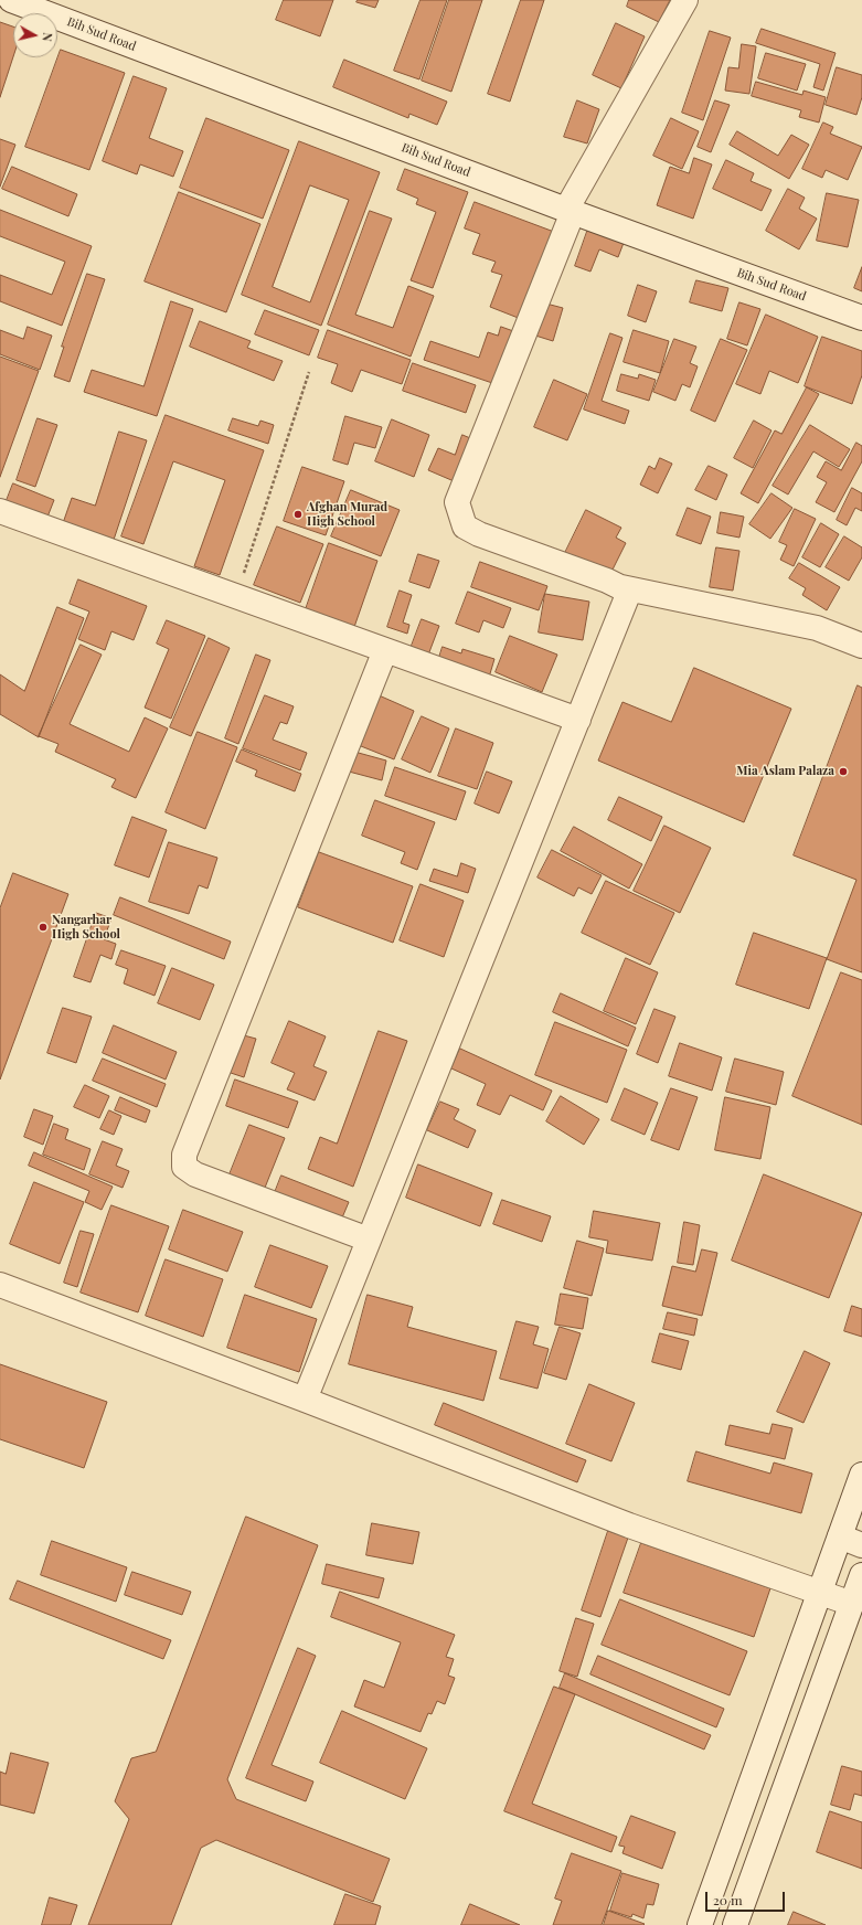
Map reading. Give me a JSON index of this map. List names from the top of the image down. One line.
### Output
{"streets":{"street":["Bih Sud Road"]},"places":["Afghan Murad High School","Mia Aslam Palaza","Nangarhar High School"],"scale_bar":"20 m","north":"right"}
